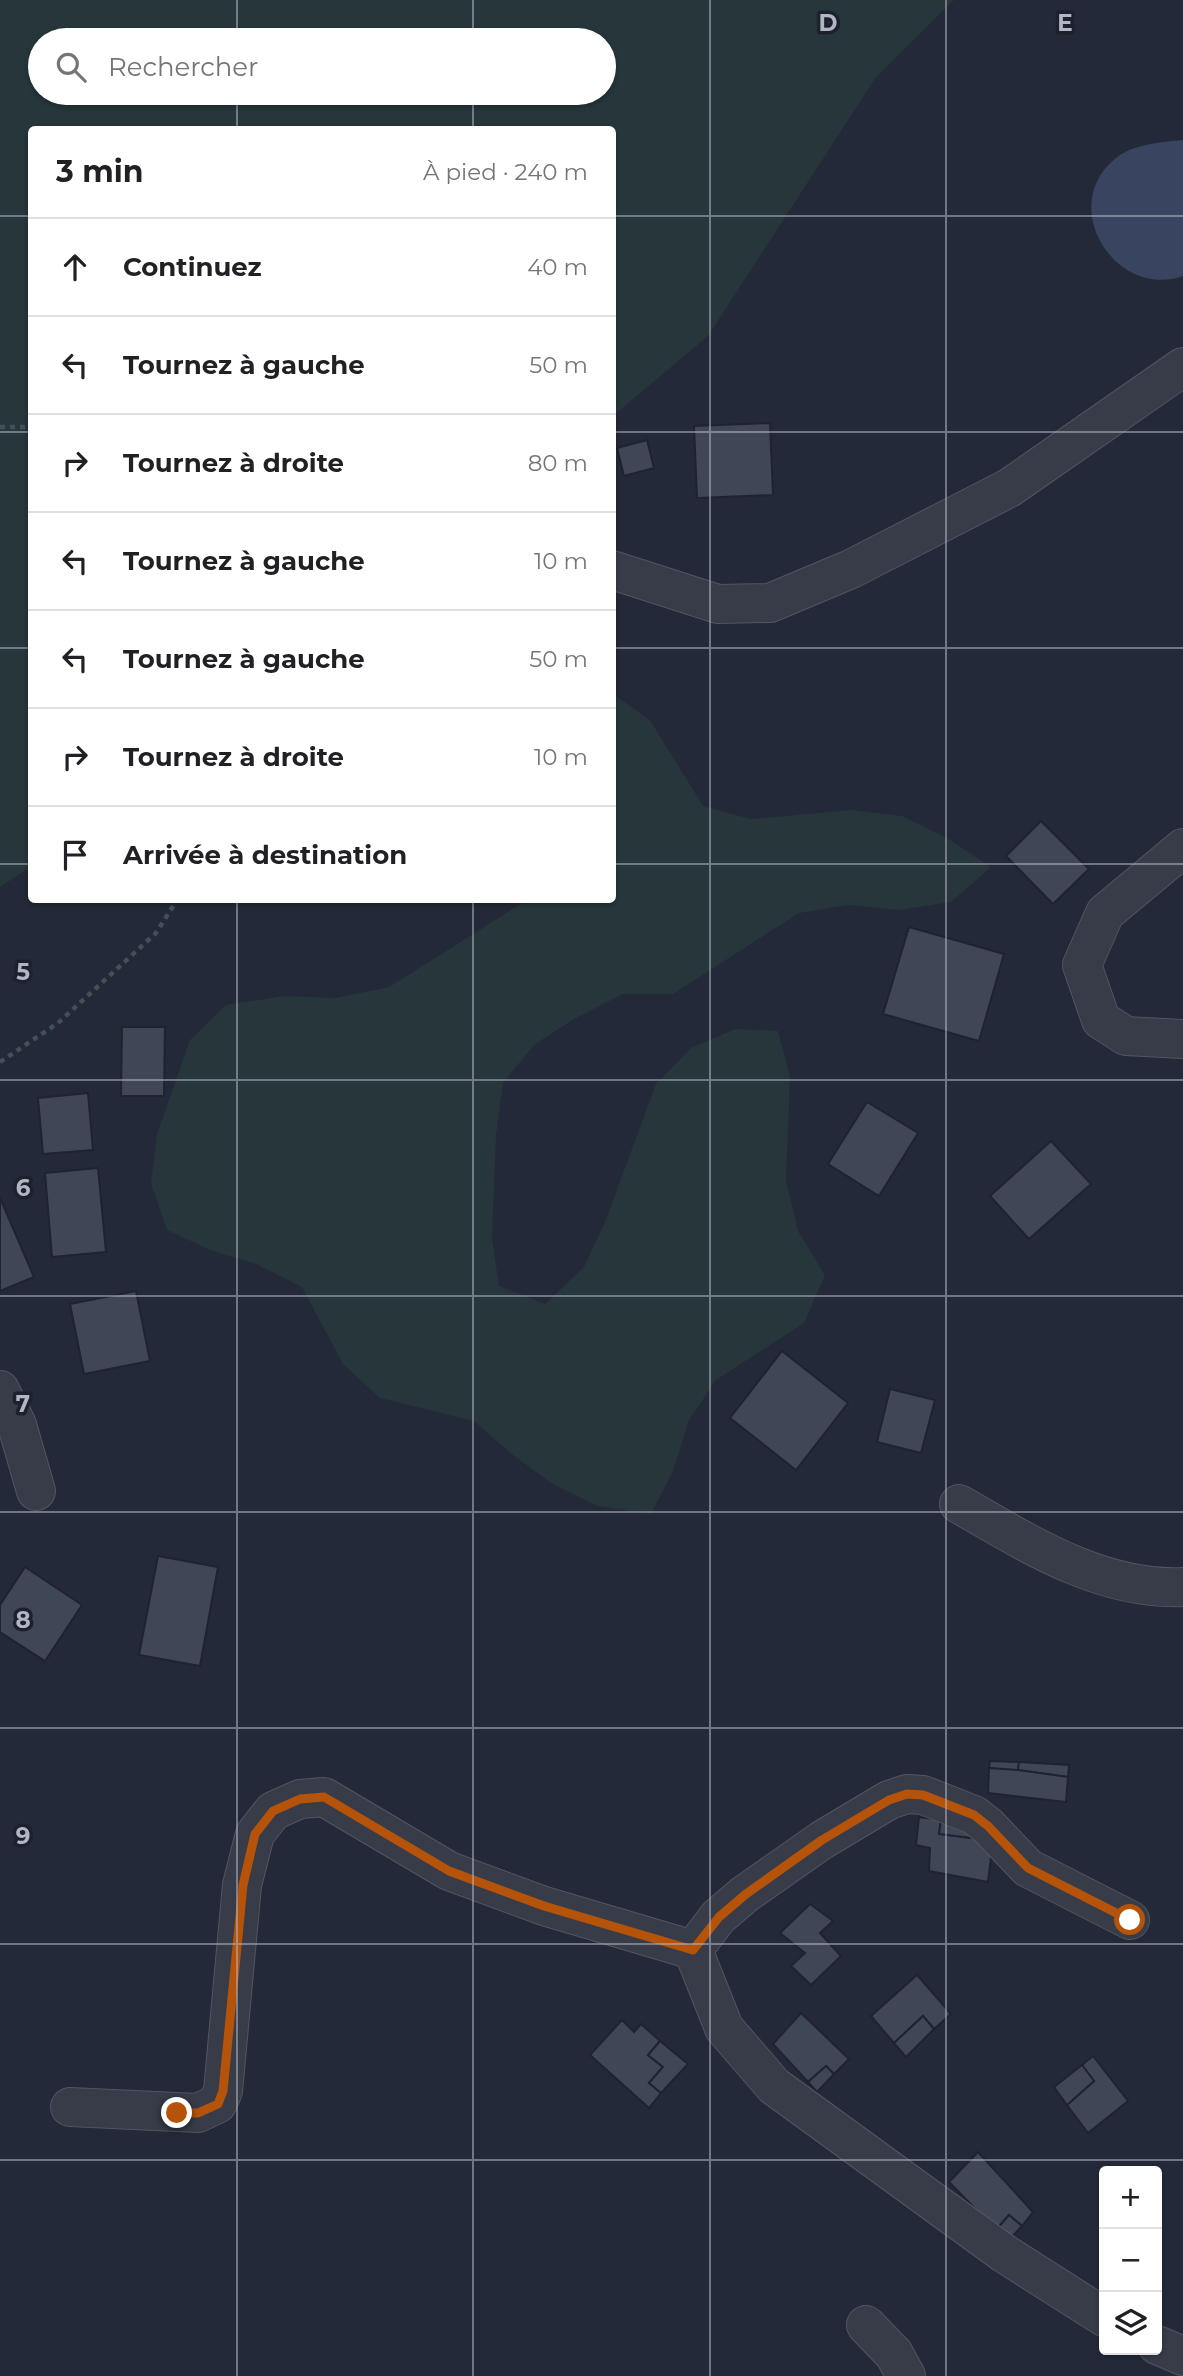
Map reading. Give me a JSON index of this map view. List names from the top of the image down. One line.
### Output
{"page":{"search":"Rechercher","heading":["3 min","À pied · 240 m"],"list":[["Continuez","40 m"],["Tournez à gauche","50 m"],["Tournez à droite","80 m"],["Tournez à gauche","10 m"],["Tournez à gauche","50 m"],["Tournez à droite","10 m"],"Arrivée à destination"],"map_buttons":["+","−"]},"grid":{"columns":["D","E"],"rows":["5","6","7","8","9"]}}
